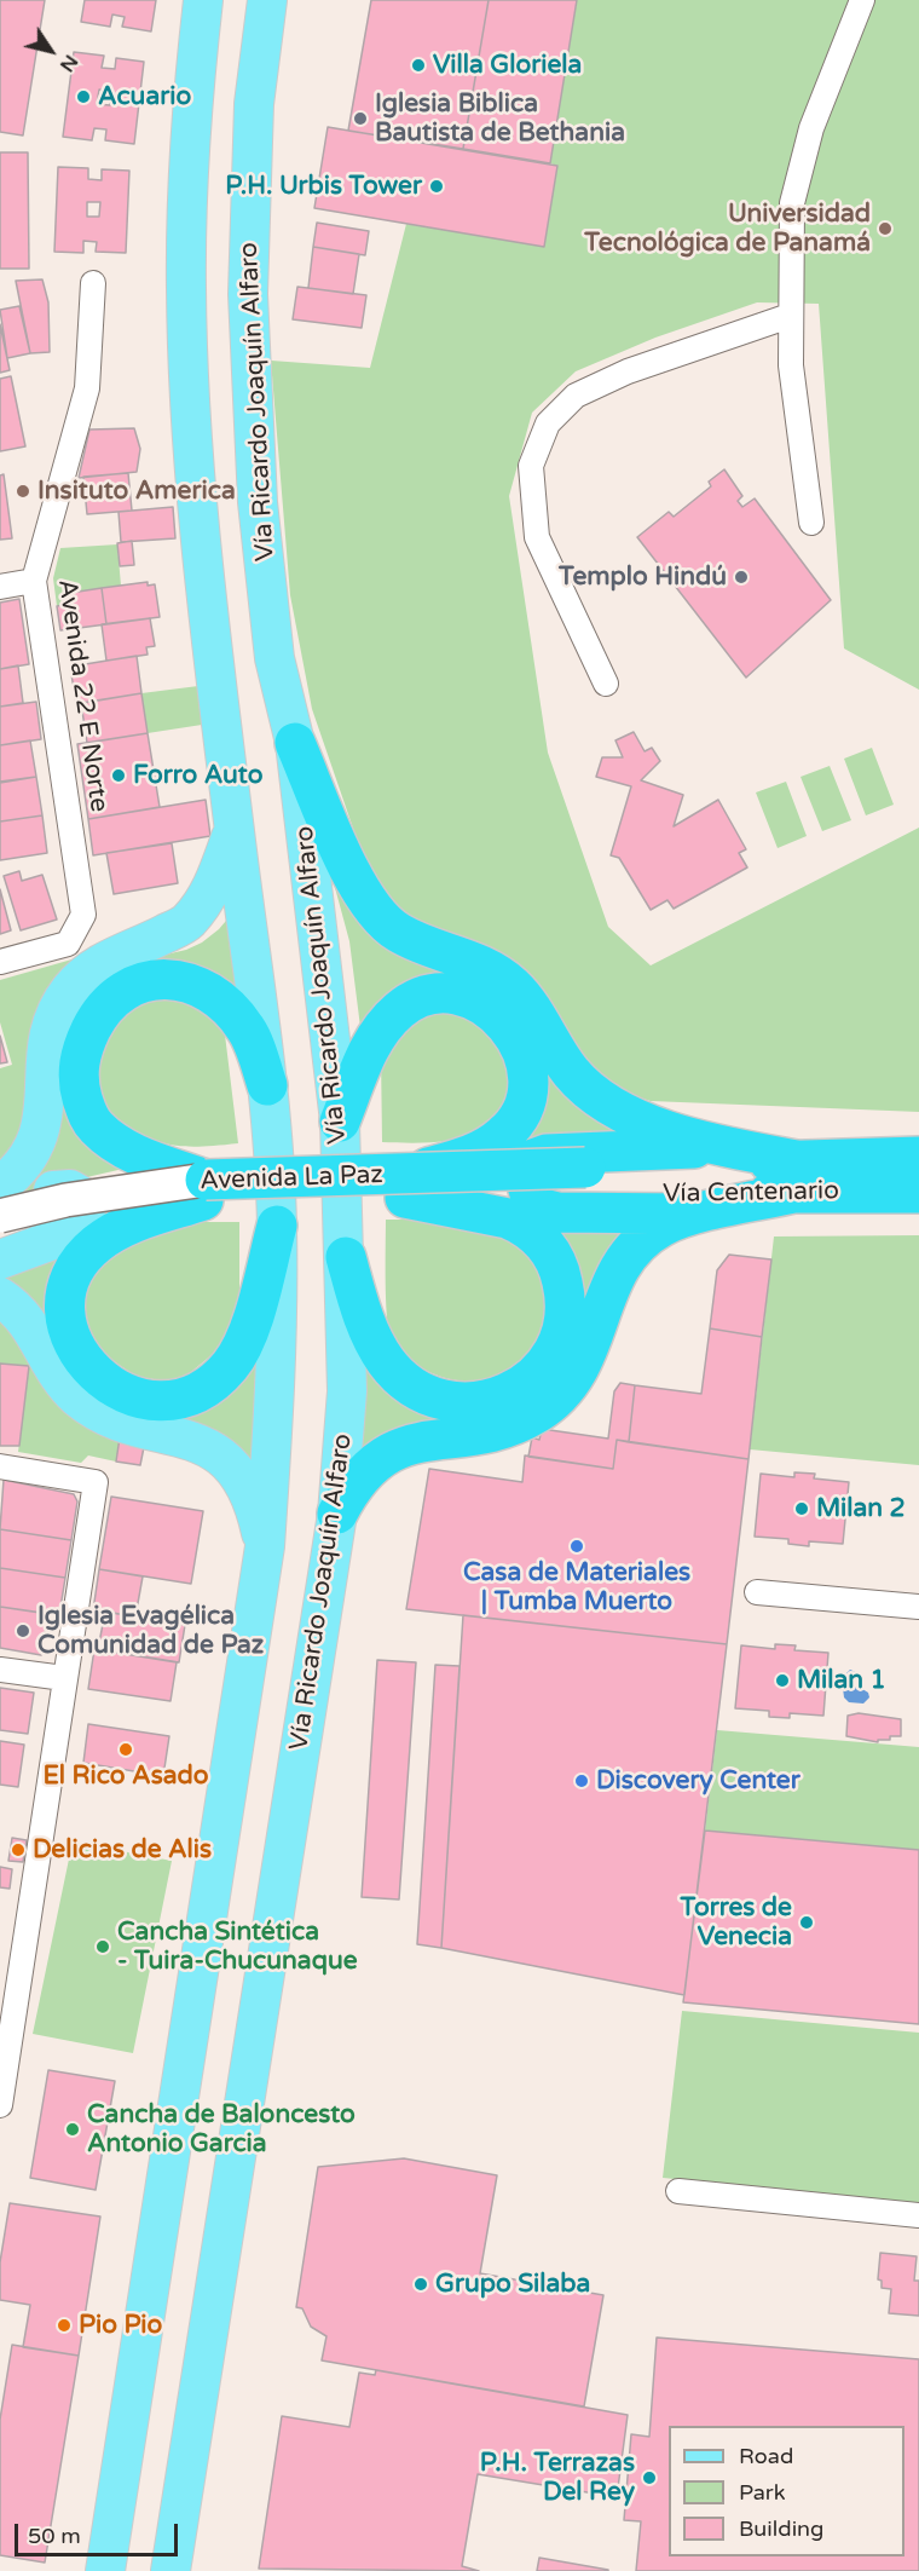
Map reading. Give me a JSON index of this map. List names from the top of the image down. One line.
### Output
{"streets":{"highway":["Avenida La Paz","Vía Centenario"],"main road":["Vía Ricardo Joaquín Alfaro"],"street":["Avenida 22 E Norte"]},"crossings":[["Avenida La Paz","Vía Centenario"]],"places":["Villa Gloriela","Acuario","Iglesia Biblica Bautista de Bethania","P.H. Urbis Tower","Universidad Tecnológica de Panamá","Insituto America","Templo Hindú","Forro Auto","Milan 2","Casa de Materiales | Tumba Muerto","Iglesia Evagélica Comunidad de Paz","Milan 1","El Rico Asado","Discovery Center","Delicias de Alis","Torres de Venecia","Cancha Sintética - Tuira-Chucunaque","Cancha de Baloncesto Antonio Garcia","Grupo Silaba","Pio Pio","P.H. Terrazas Del Rey"],"legend":["Road","Park","Building"],"scale_bar":"50 m","north":"bottom right"}
